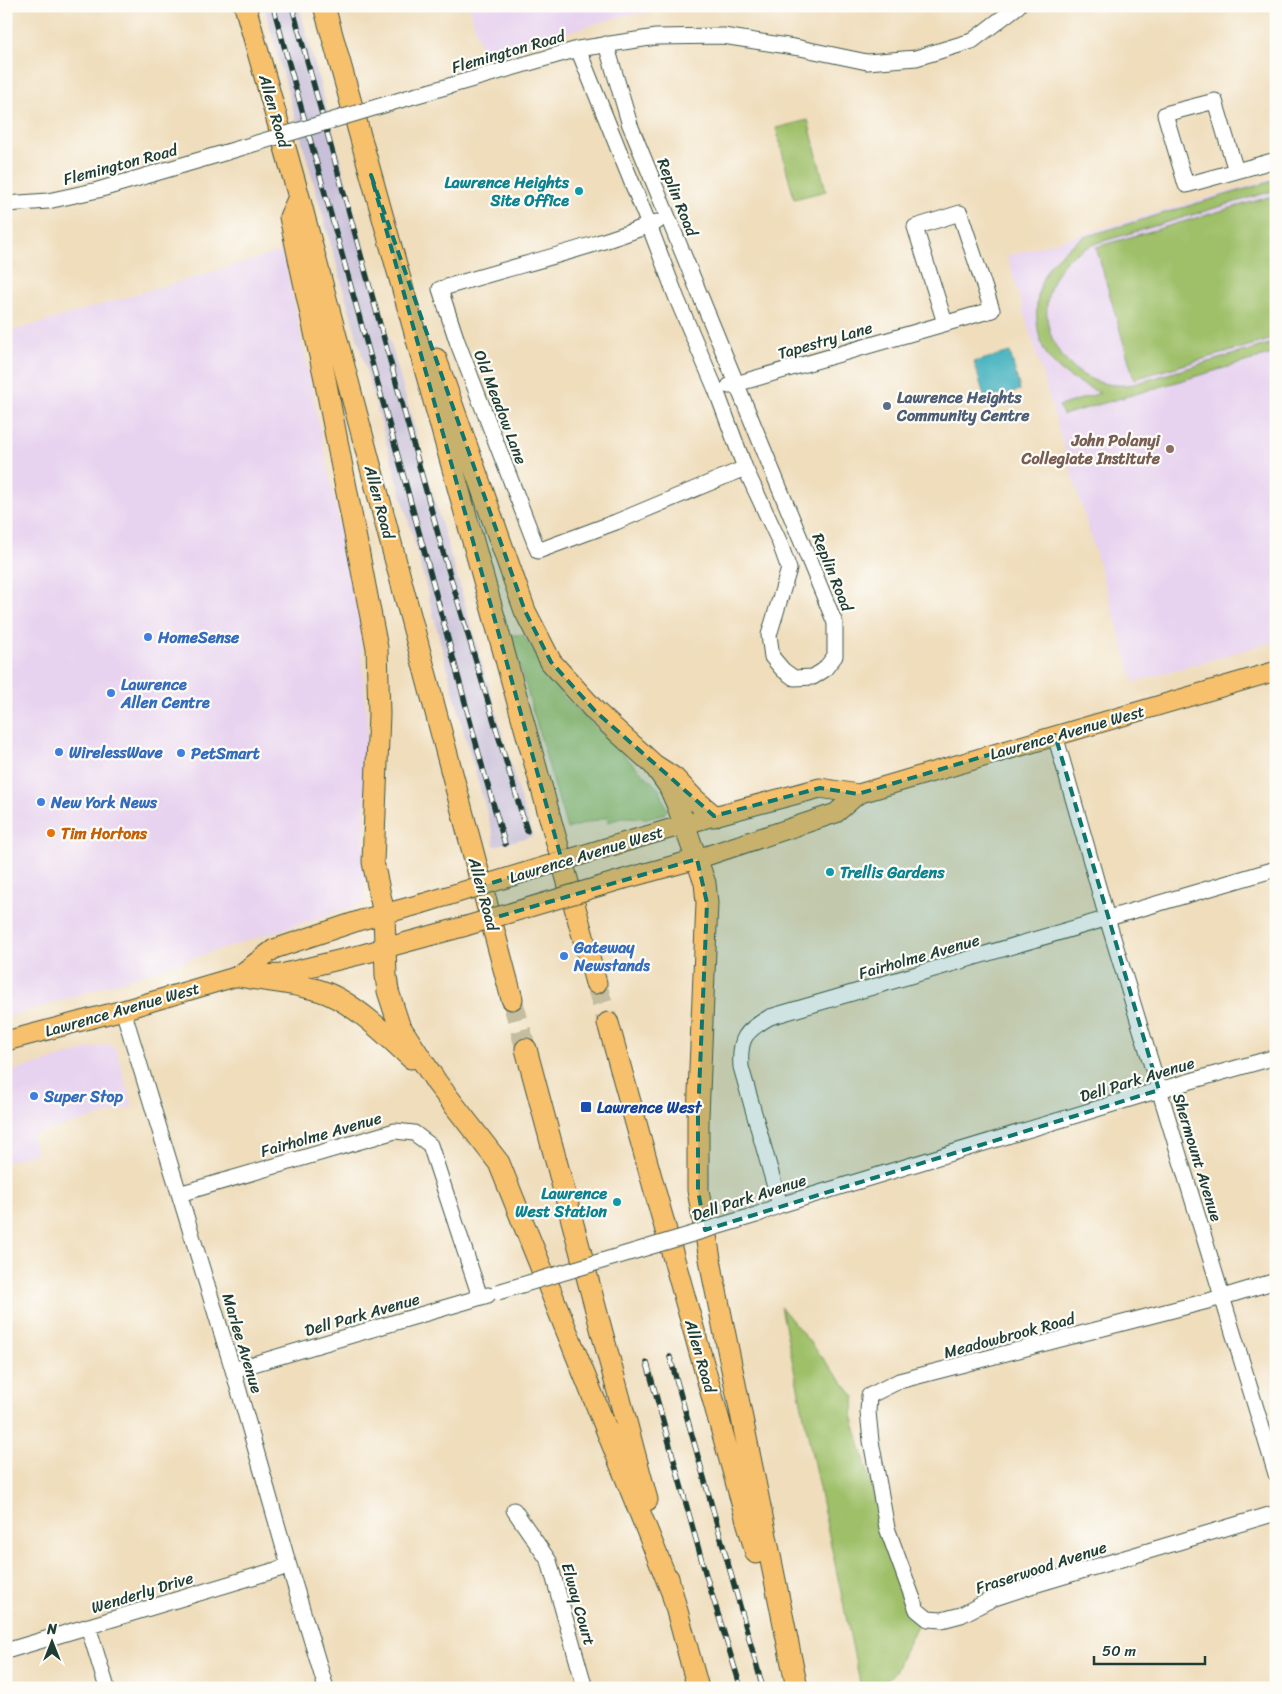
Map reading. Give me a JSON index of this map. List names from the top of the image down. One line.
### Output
{"streets":{"highway":["Allen Road"],"main road":["Lawrence Avenue West"],"street":["Flemington Road","Replin Road","Tapestry Lane","Old Meadow Lane","Fairholme Avenue","Dell Park Avenue","Shermount Avenue","Meadowbrook Road","Marlee Avenue","Fraserwood Avenue","Wenderly Drive","Elway Court"]},"crossings":[["Flemington Road","Replin Road"],["Replin Road","Tapestry Lane"],["Replin Road","Old Meadow Lane"],["Lawrence Avenue West","Shermount Avenue"],["Lawrence Avenue West","Marlee Avenue"],["Fairholme Avenue","Dell Park Avenue"],["Fairholme Avenue","Shermount Avenue"],["Fairholme Avenue","Marlee Avenue"],["Dell Park Avenue","Shermount Avenue"],["Dell Park Avenue","Marlee Avenue"],["Shermount Avenue","Meadowbrook Road"],["Meadowbrook Road","Fraserwood Avenue"],["Marlee Avenue","Wenderly Drive"]],"places":{"other":["Lawrence Heights Site Office","Lawrence Heights Community Centre","John Polanyi Collegiate Institute","HomeSense","Lawrence Allen Centre","WirelessWave","PetSmart","New York News","Tim Hortons","Trellis Gardens","Gateway Newstands","Super Stop","Lawrence West Station"],"transit":["Lawrence West"]},"scale_bar":"50 m","north":"top"}
